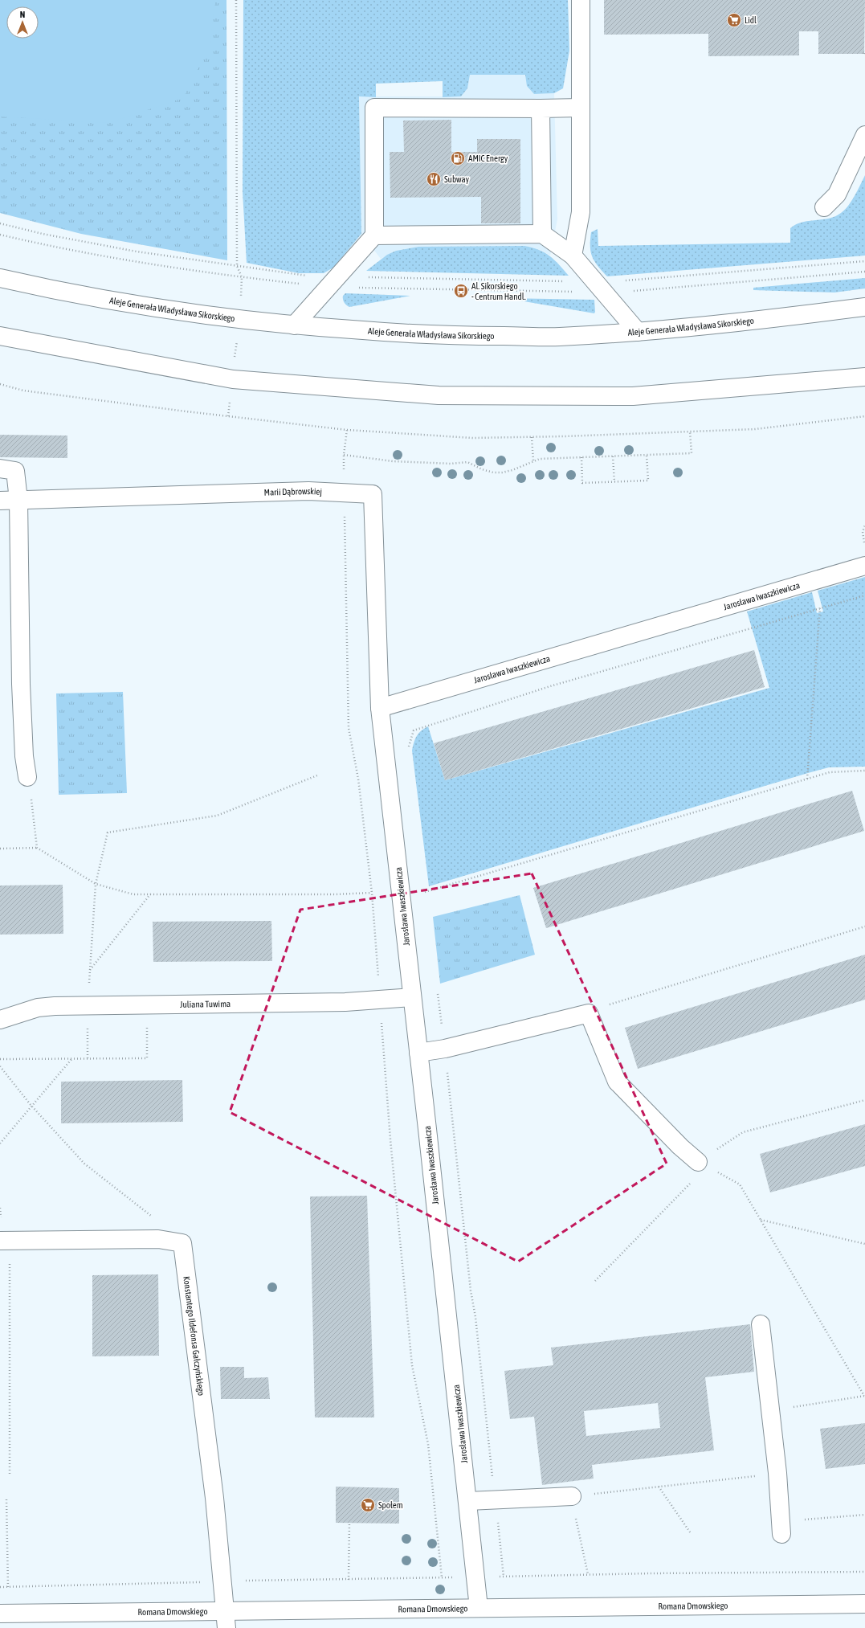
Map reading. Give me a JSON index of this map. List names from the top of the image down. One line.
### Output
{"streets":{"main road":["Aleje Generała Władysława Sikorskiego","Marii Dąbrowskiej","Jarosława Iwaszkiewicza","Juliana Tuwima","Konstantego Ildefonsa Gałczyńskiego","Romana Dmowskiego"]},"crossings":[["Marii Dąbrowskiej","Jarosława Iwaszkiewicza"],["Jarosława Iwaszkiewicza","Juliana Tuwima"],["Jarosława Iwaszkiewicza","Romana Dmowskiego"],["Konstantego Ildefonsa Gałczyńskiego","Romana Dmowskiego"]],"places":{"supermarket":["Lidl","Społem"],"fuel station":["AMIC Energy"],"restaurant":["Subway"],"bus stop":["Al. Sikorskiego - Centrum Handl."]},"north":"top"}
